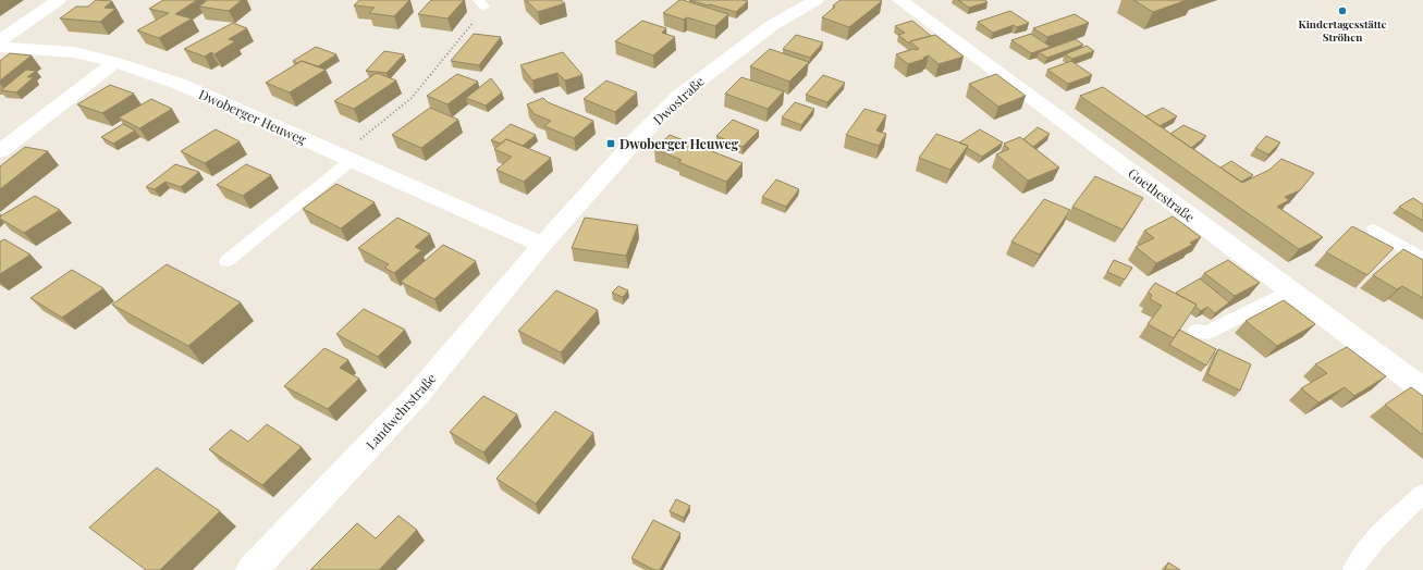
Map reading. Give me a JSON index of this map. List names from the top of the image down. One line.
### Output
{"streets":{"street":["Dwostraße","Dwoberger Heuweg","Goethestraße","Landwehrstraße"]},"crossings":[["Dwostraße","Dwoberger Heuweg"],["Dwostraße","Landwehrstraße"],["Dwoberger Heuweg","Landwehrstraße"]],"places":{"other":["Kindertagesstätte Ströhen"],"transit":["Dwoberger Heuweg"]}}
